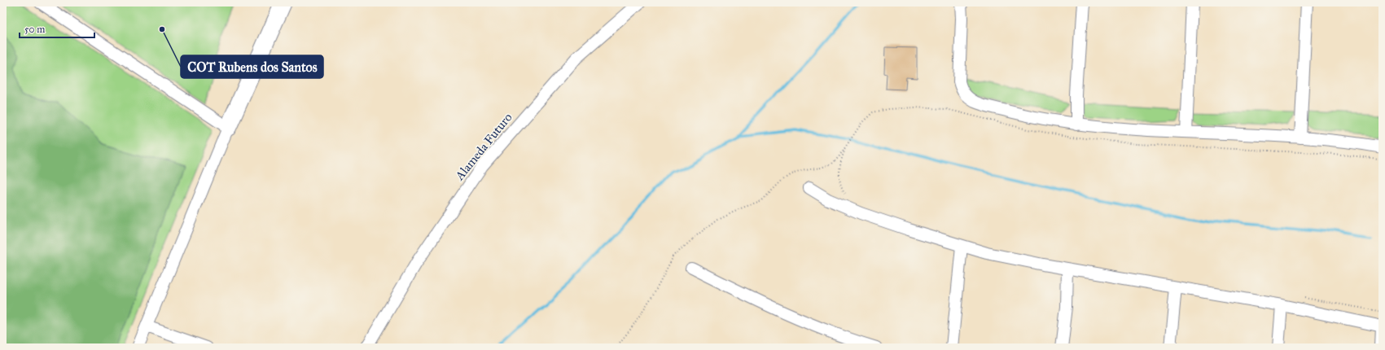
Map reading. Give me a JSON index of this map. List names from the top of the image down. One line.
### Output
{"streets":{"street":["Alameda Futuro"]},"places":["COT Rubens dos Santos"],"scale_bar":"50 m"}
